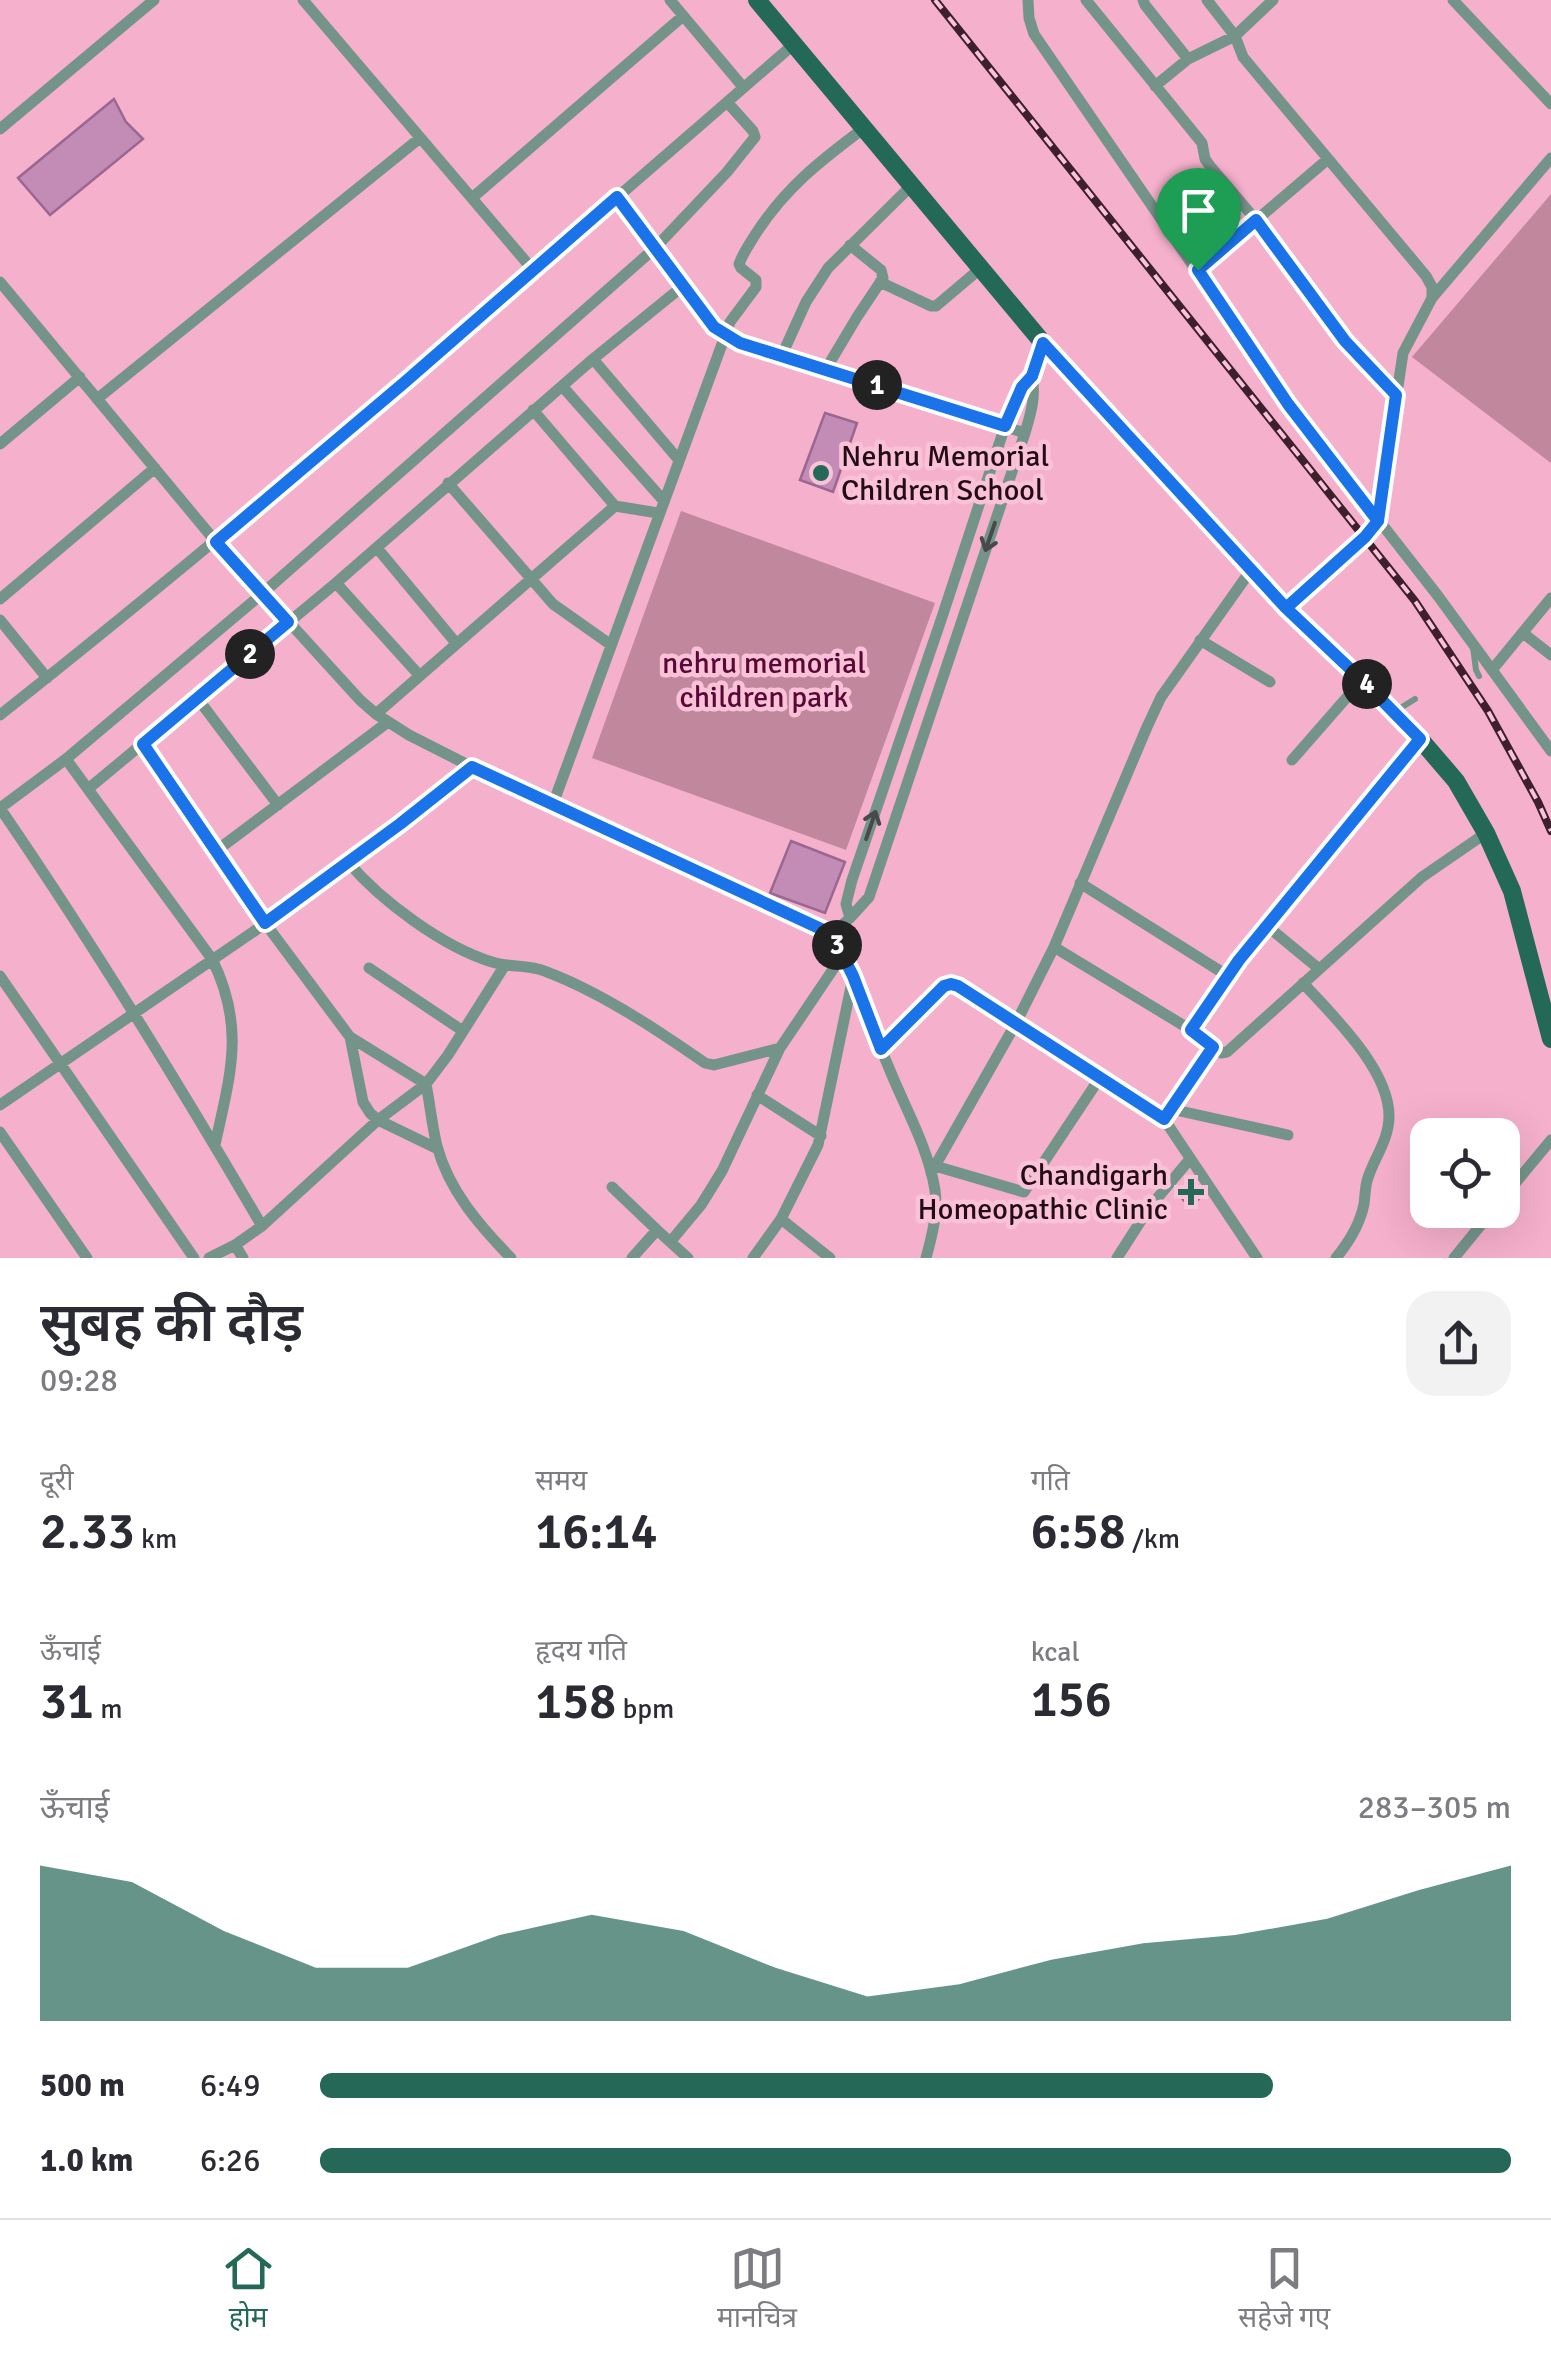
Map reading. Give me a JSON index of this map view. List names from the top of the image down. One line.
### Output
{"parks":["nehru memorial children park"],"places":{"other":["Nehru Memorial Children School"],"health":["Chandigarh Homeopathic Clinic"]},"page":{"pins":["1","2","4","3"],"heading":["सुबह की दौड़","09:28"],"stats":[["दूरी","2.33 km"],["समय","16:14"],["गति","6:58 /km"],["ऊँचाई","31 m"],["हृदय गति","158 bpm"],["kcal","156"]],"chart":["ऊँचाई","283–305 m"],"list":[{"name":"500 m","note":"6:49"},{"name":"1.0 km","note":"6:26"}],"tabs":["होम","मानचित्र","सहेजे गए"]}}
